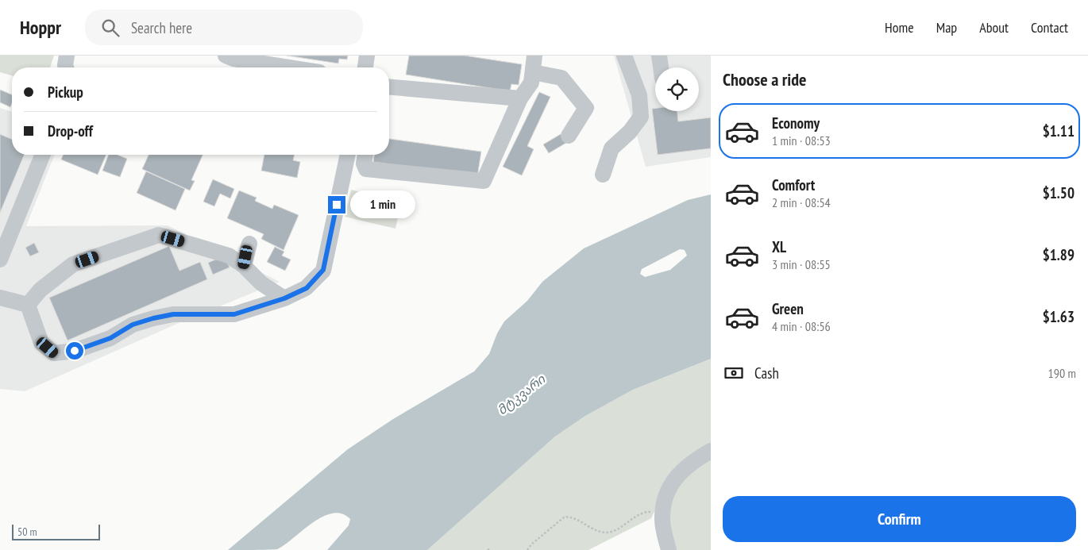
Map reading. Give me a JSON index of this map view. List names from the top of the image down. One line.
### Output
{"water":["მტკვარი"],"scale_bar":"50 m","page":{"header":"Hoppr","search":"Search here","nav":["Home","Map","About","Contact"],"heading":"Choose a ride","banner":["Pickup","Drop-off"],"list":[{"name":"Economy","note":"1 min · 08:53","value":"$1.11"},{"name":"Comfort","note":"2 min · 08:54","value":"$1.50"},{"name":"XL","note":"3 min · 08:55","value":"$1.89"},{"name":"Green","note":"4 min · 08:56","value":"$1.63"}],"bubble":"1 min","pay":["Cash","190 m"],"buttons":"Confirm","scale":"50 m"}}
